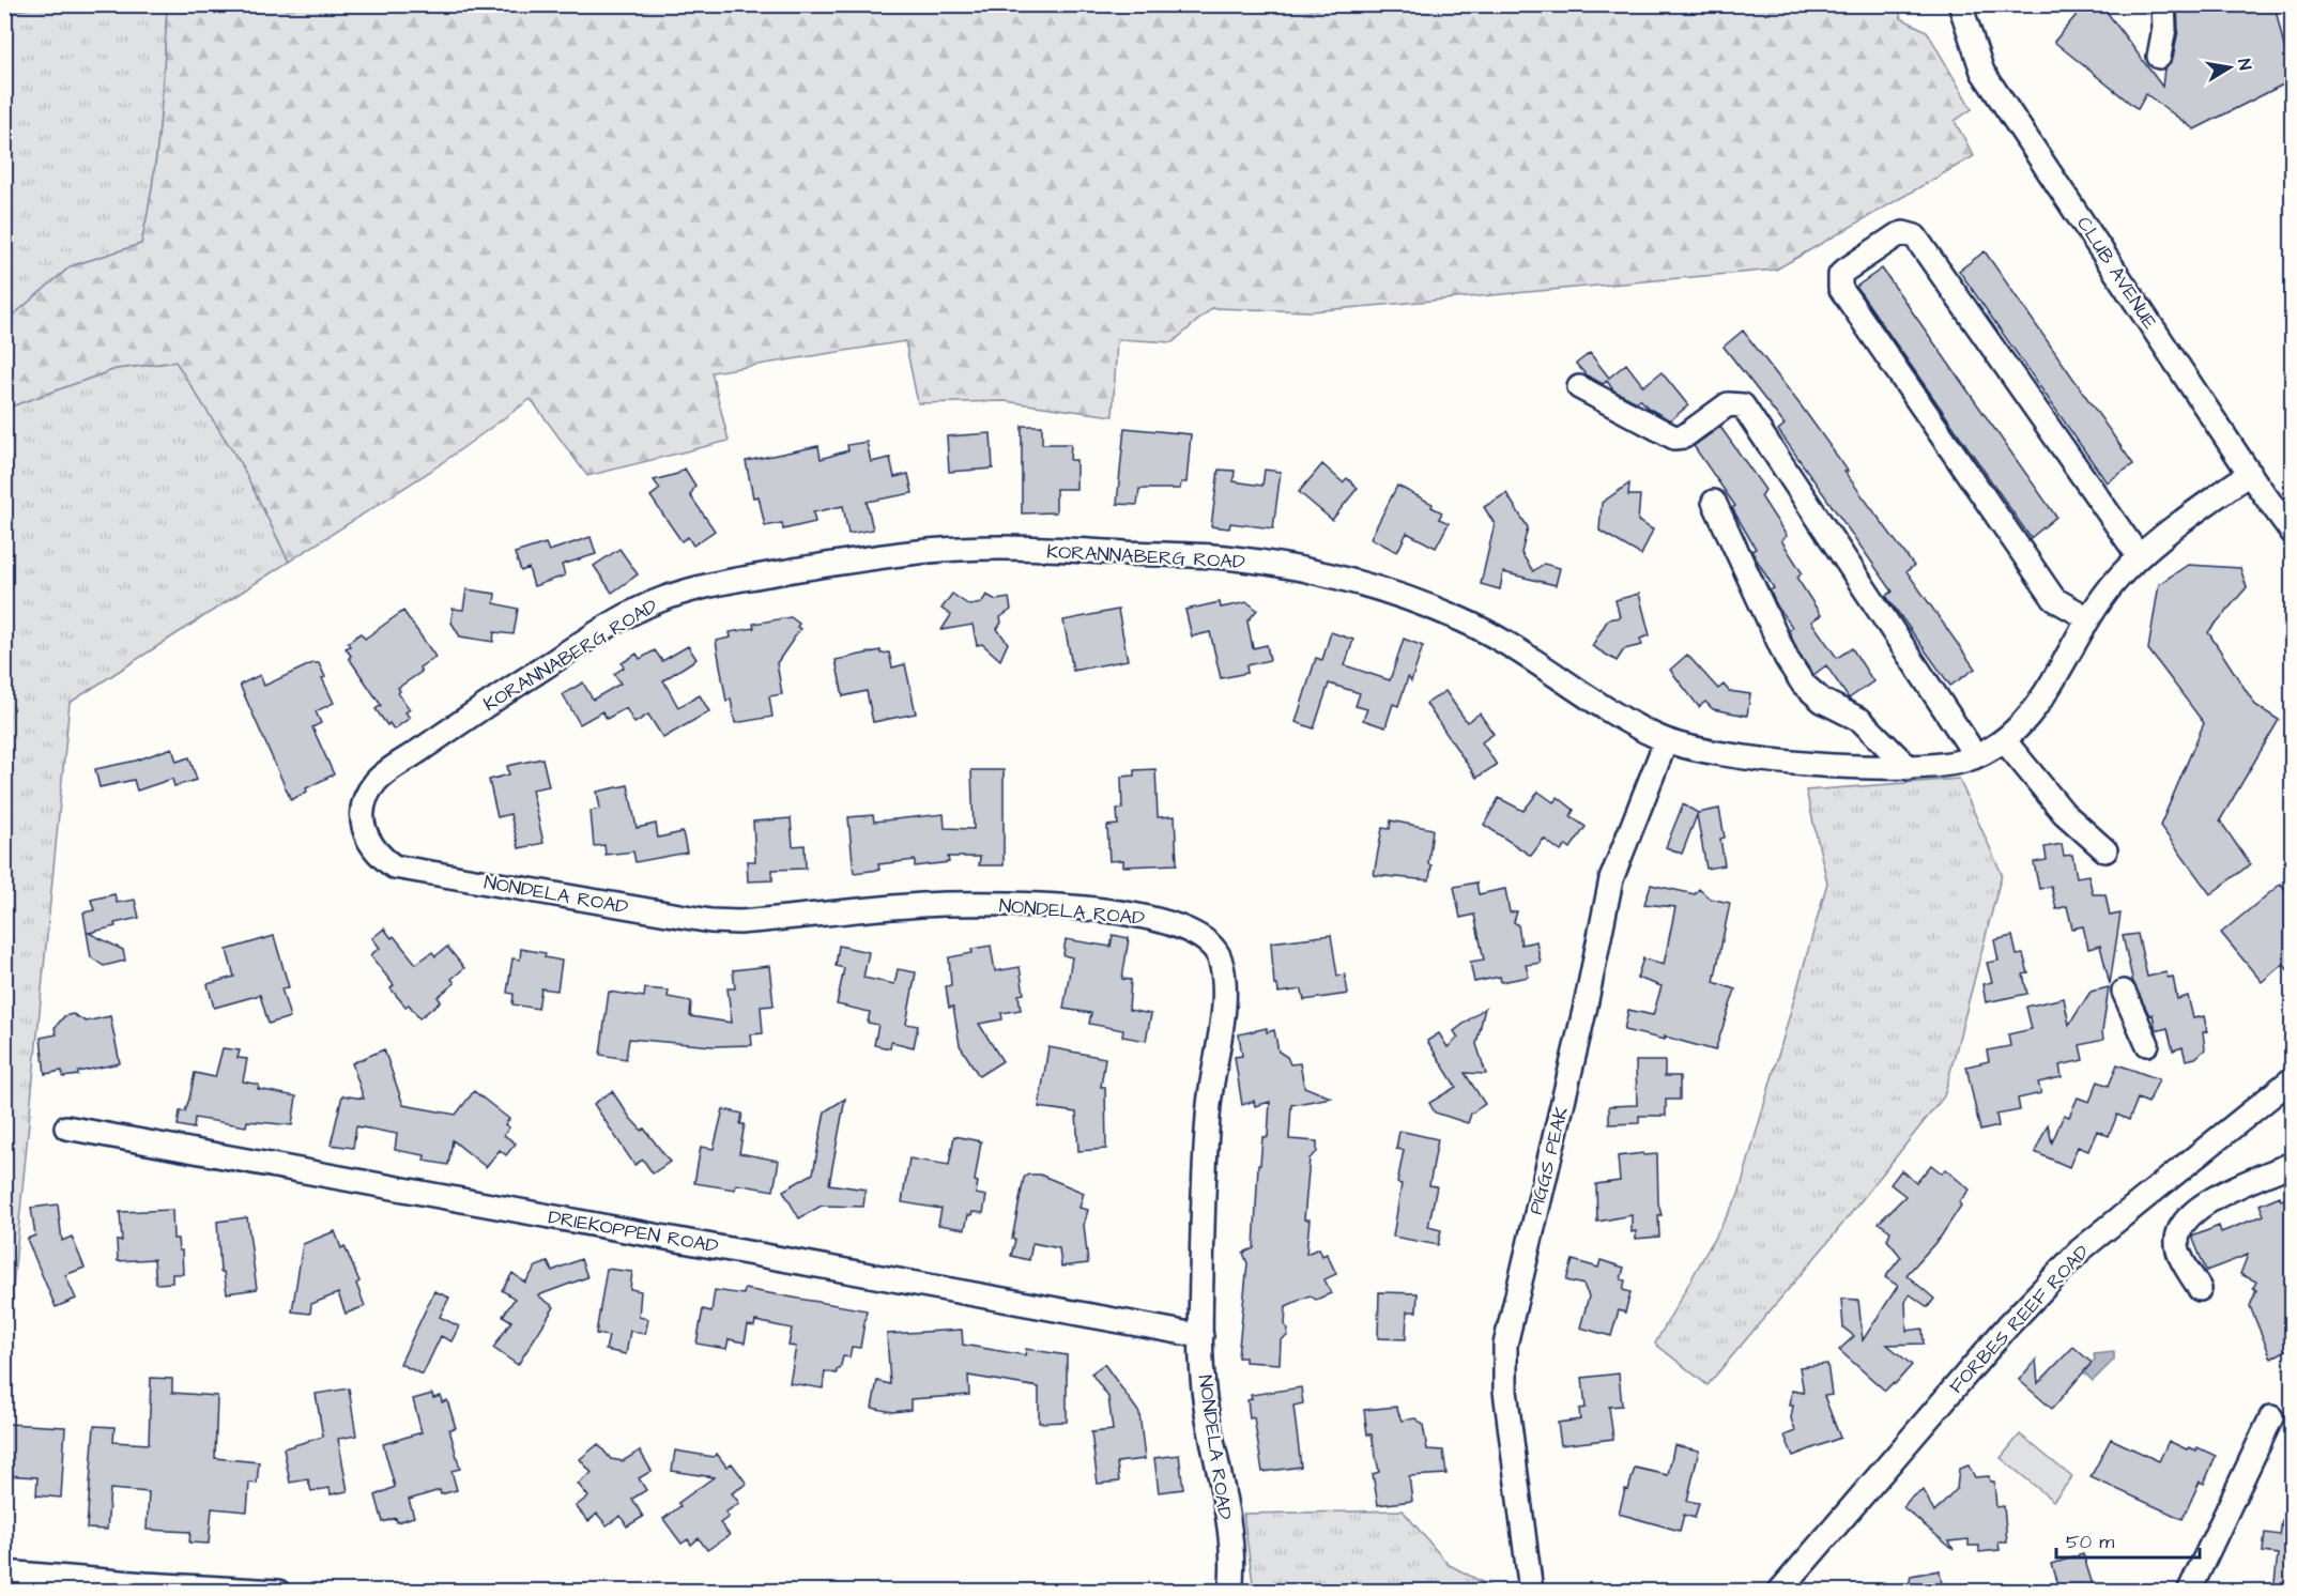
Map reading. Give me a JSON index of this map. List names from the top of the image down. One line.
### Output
{"streets":{"street":["CLUB AVENUE","KORANNABERG ROAD","NONDELA ROAD","PIGGS PEAK","DRIEKOPPEN ROAD","FORBES REEF ROAD"]},"crossings":[["CLUB AVENUE","KORANNABERG ROAD"],["KORANNABERG ROAD","NONDELA ROAD"],["KORANNABERG ROAD","PIGGS PEAK"],["NONDELA ROAD","DRIEKOPPEN ROAD"]],"scale_bar":"50 m","north":"right"}
